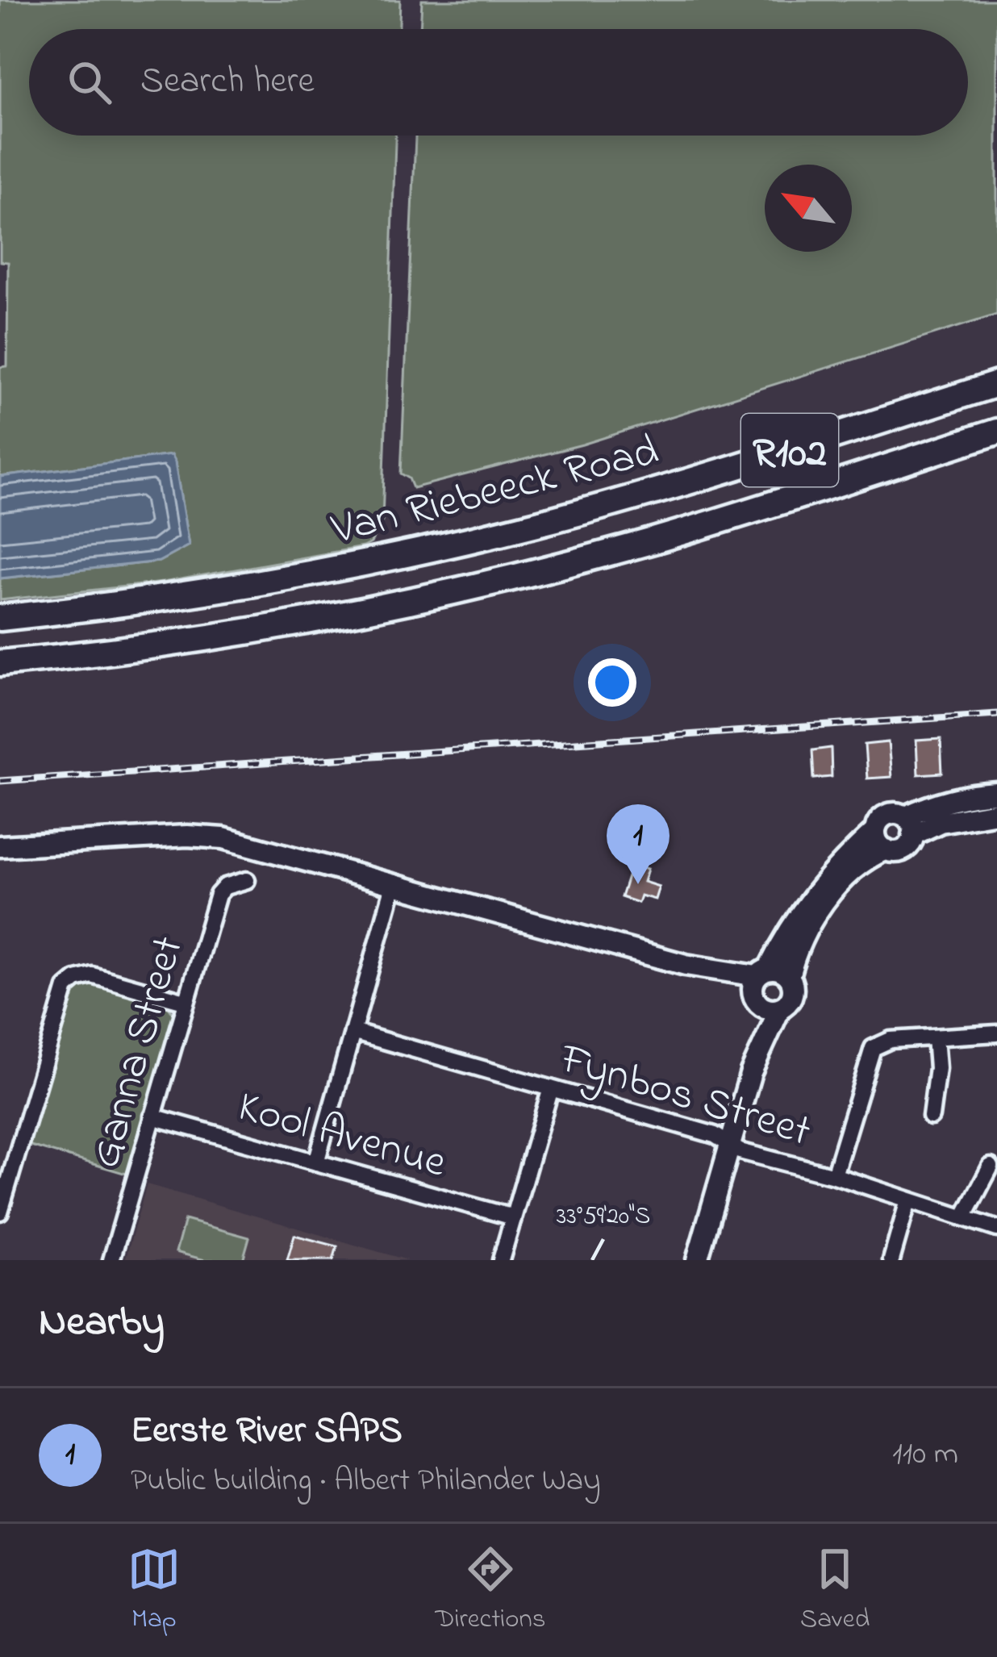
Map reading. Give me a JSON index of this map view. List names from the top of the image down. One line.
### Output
{"streets":{"main road":["R102","Van Riebeeck Road"],"street":["Ganna Street","Fynbos Street","Kool Avenue"]},"crossings":[["Ganna Street","Kool Avenue"]],"north":"top left","page":{"search":"Search here","pins":"1","heading":"Nearby","list":[{"mark":"1","name":"Eerste River SAPS","note":"Public building · Albert Philander Way","value":"110 m"}],"nav":["Map","Directions","Saved"]},"coordinates":["33°59'20\"S"]}
